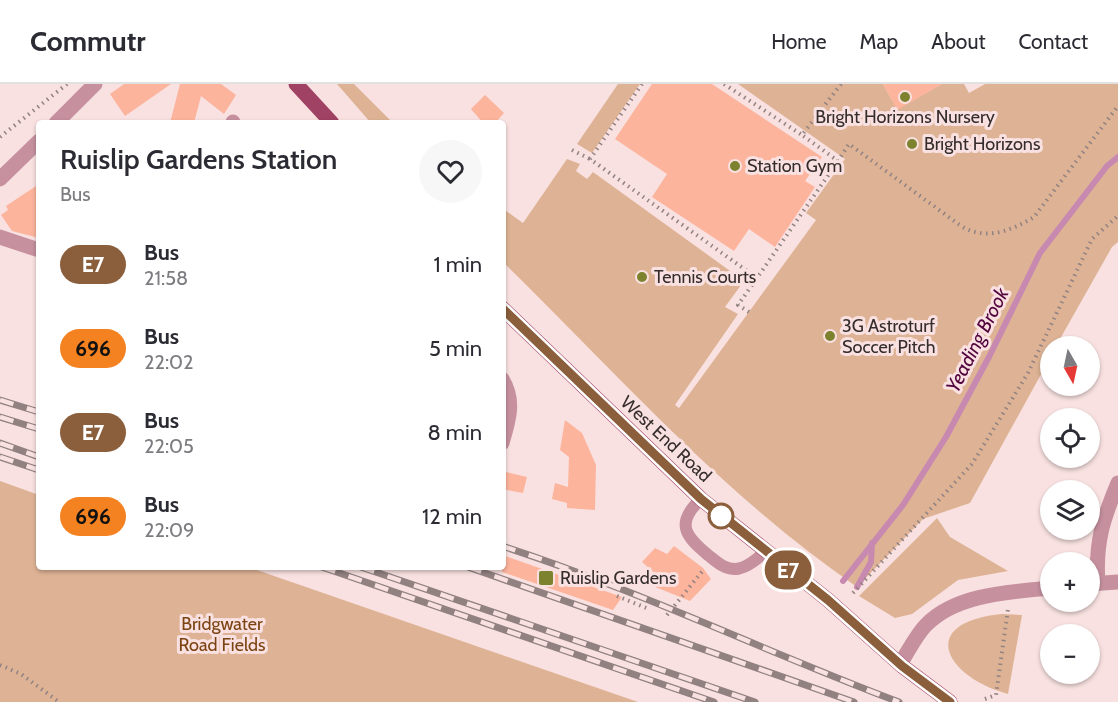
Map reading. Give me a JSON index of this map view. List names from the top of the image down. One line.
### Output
{"streets":{"main road":["West End Road"]},"water":["Yeading Brook"],"parks":["Bridgwater Road Fields"],"places":{"other":["Bright Horizons Nursery","Bright Horizons","Station Gym","Tennis Courts","3G Astroturf Soccer Pitch"],"transit":["Ruislip Gardens"]},"lines":["bus line E7"],"north":"bottom","page":{"header":"Commutr","nav":["Home","Map","About","Contact"],"on_map":"E7","heading":["Ruislip Gardens Station","Bus"],"list":[{"mark":"E7","name":"Bus","note":"21:58","value":"1 min"},{"mark":"696","name":"Bus","note":"22:02","value":"5 min"},{"mark":"E7","name":"Bus","note":"22:05","value":"8 min"},{"mark":"696","name":"Bus","note":"22:09","value":"12 min"}],"map_buttons":["+","−"]}}
